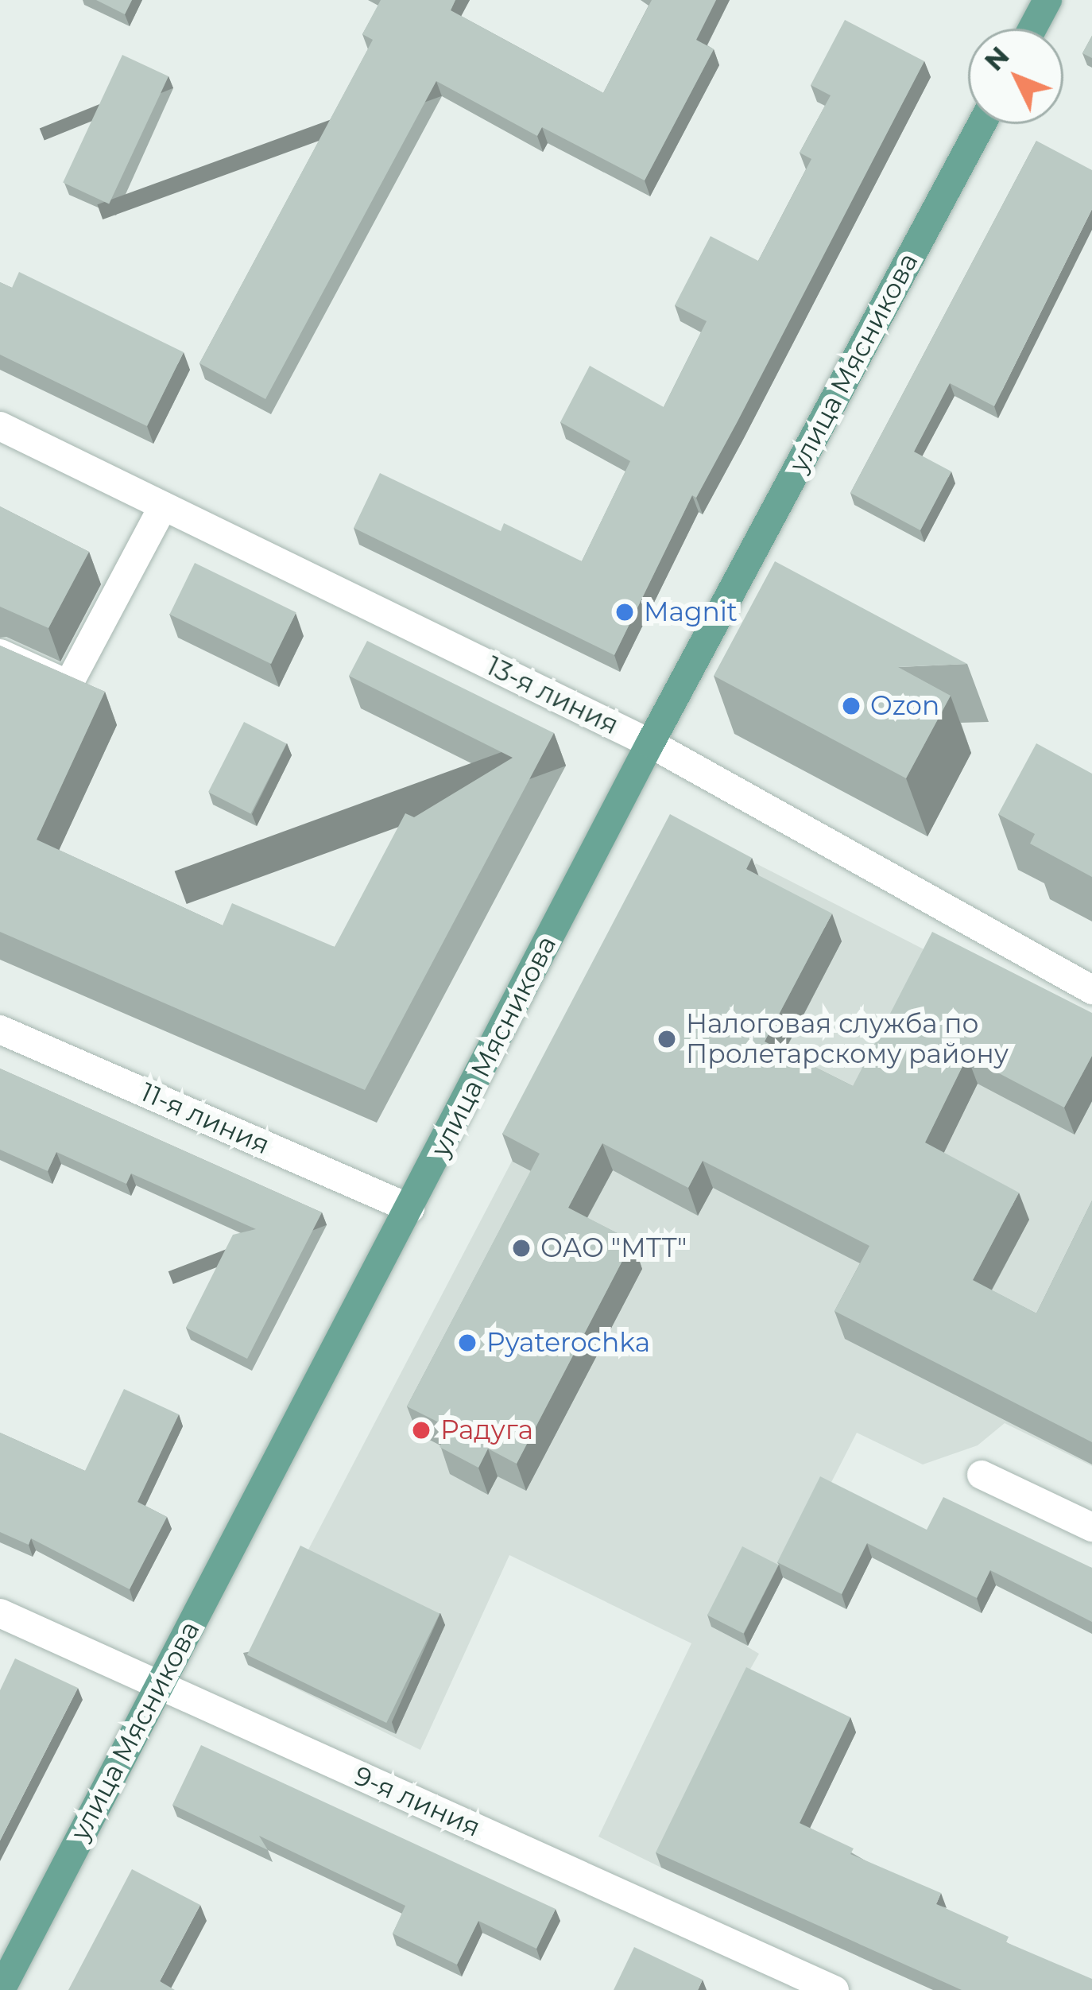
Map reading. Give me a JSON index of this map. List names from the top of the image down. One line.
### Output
{"streets":{"main road":["улица Мясникова"],"street":["13-я линия","11-я линия","9-я линия"]},"crossings":[["улица Мясникова","13-я линия"],["улица Мясникова","11-я линия"],["улица Мясникова","9-я линия"]],"places":["Magnit","Ozon","Налоговая служба по Пролетарскому району","ОАО \"МТТ\"","Pyaterochka","Радуга"],"north":"top left"}
